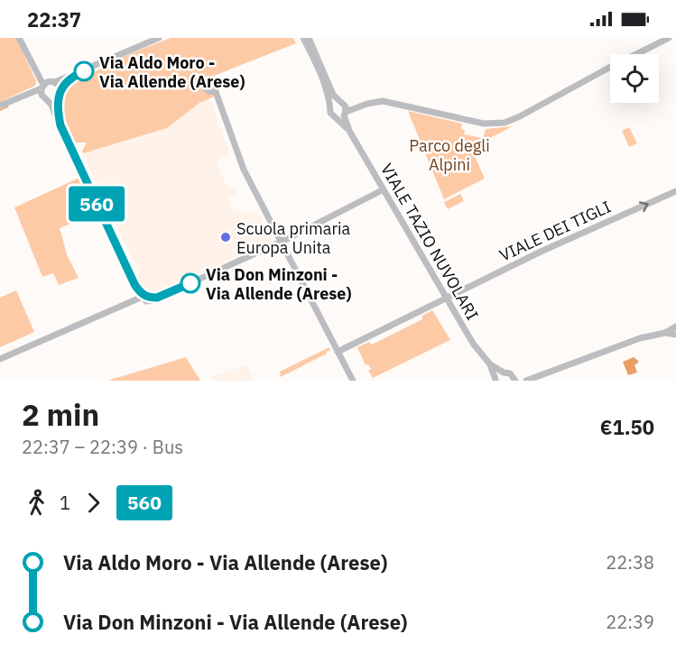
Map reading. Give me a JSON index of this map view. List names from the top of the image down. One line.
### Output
{"streets":{"street":["VIALE DEI TIGLI","VIALE TAZIO NUVOLARI"]},"crossings":[["VIALE DEI TIGLI","VIALE TAZIO NUVOLARI"]],"one_way":["VIALE DEI TIGLI"],"parks":["Parco degli Alpini"],"places":["Via Aldo Moro - Via Allende (Arese)","Scuola primaria Europa Unita","Via Don Minzoni - Via Allende (Arese)"],"lines":["bus line 560"],"page":{"status":"22:37","on_map":"560","heading":["2 min","22:37 – 22:39 · Bus","€1.50"],"legs":["1","560"],"list":[{"name":"Via Aldo Moro - Via Allende (Arese)","value":"22:38"},{"name":"Via Don Minzoni - Via Allende (Arese)","value":"22:39"}]}}
